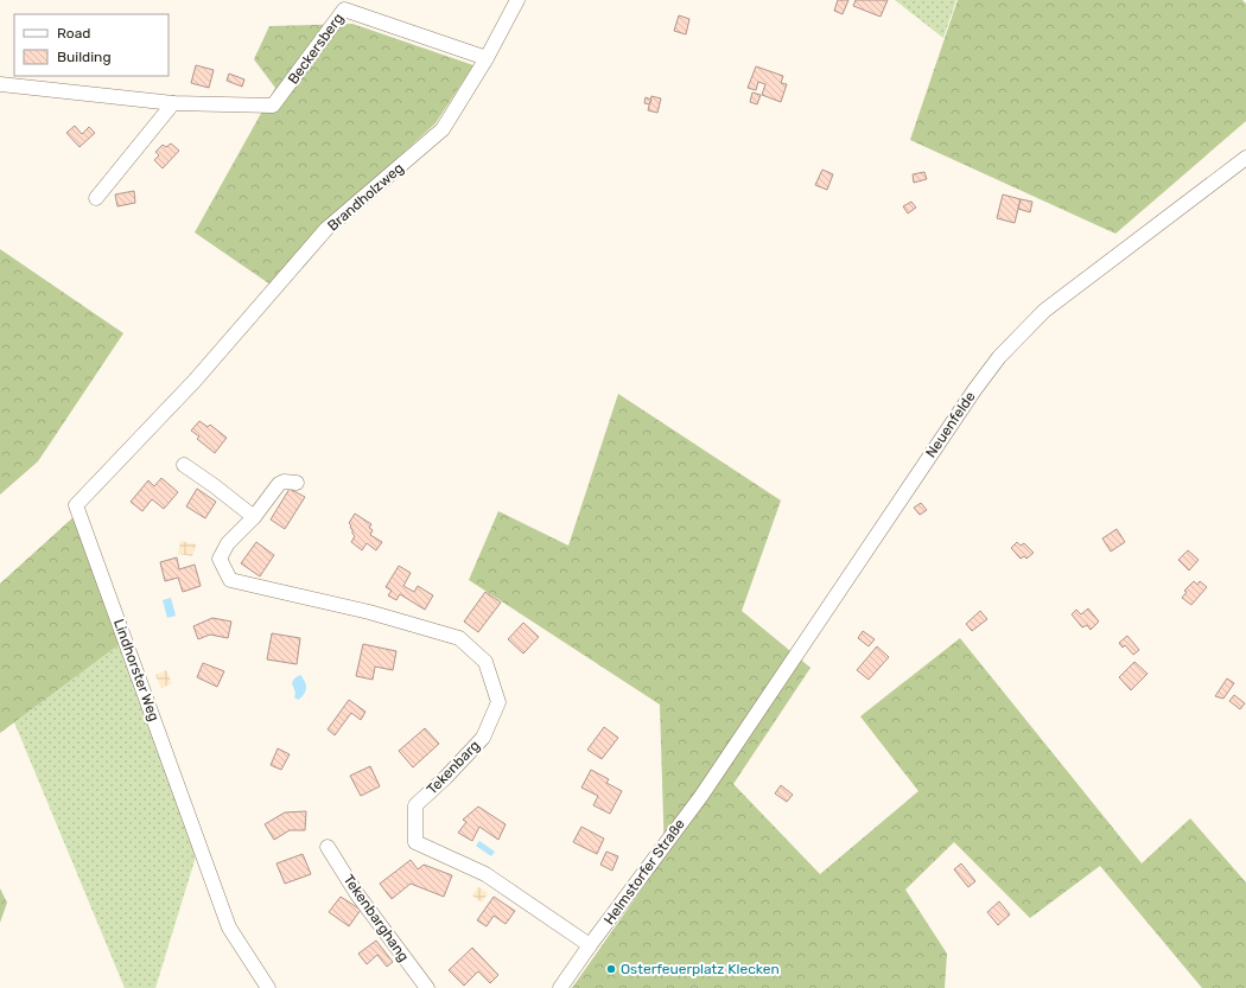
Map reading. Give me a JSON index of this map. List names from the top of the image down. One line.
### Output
{"streets":{"street":["Beckersberg","Brandholzweg","Neuenfelde","Lindhorster Weg","Tekenbarg","Helmstorfer Straße","Tekenbarghang"]},"crossings":[["Beckersberg","Brandholzweg"],["Brandholzweg","Lindhorster Weg"],["Neuenfelde","Helmstorfer Straße"],["Tekenbarg","Helmstorfer Straße"]],"places":["Osterfeuerplatz Klecken"],"legend":["Road","Building"]}
